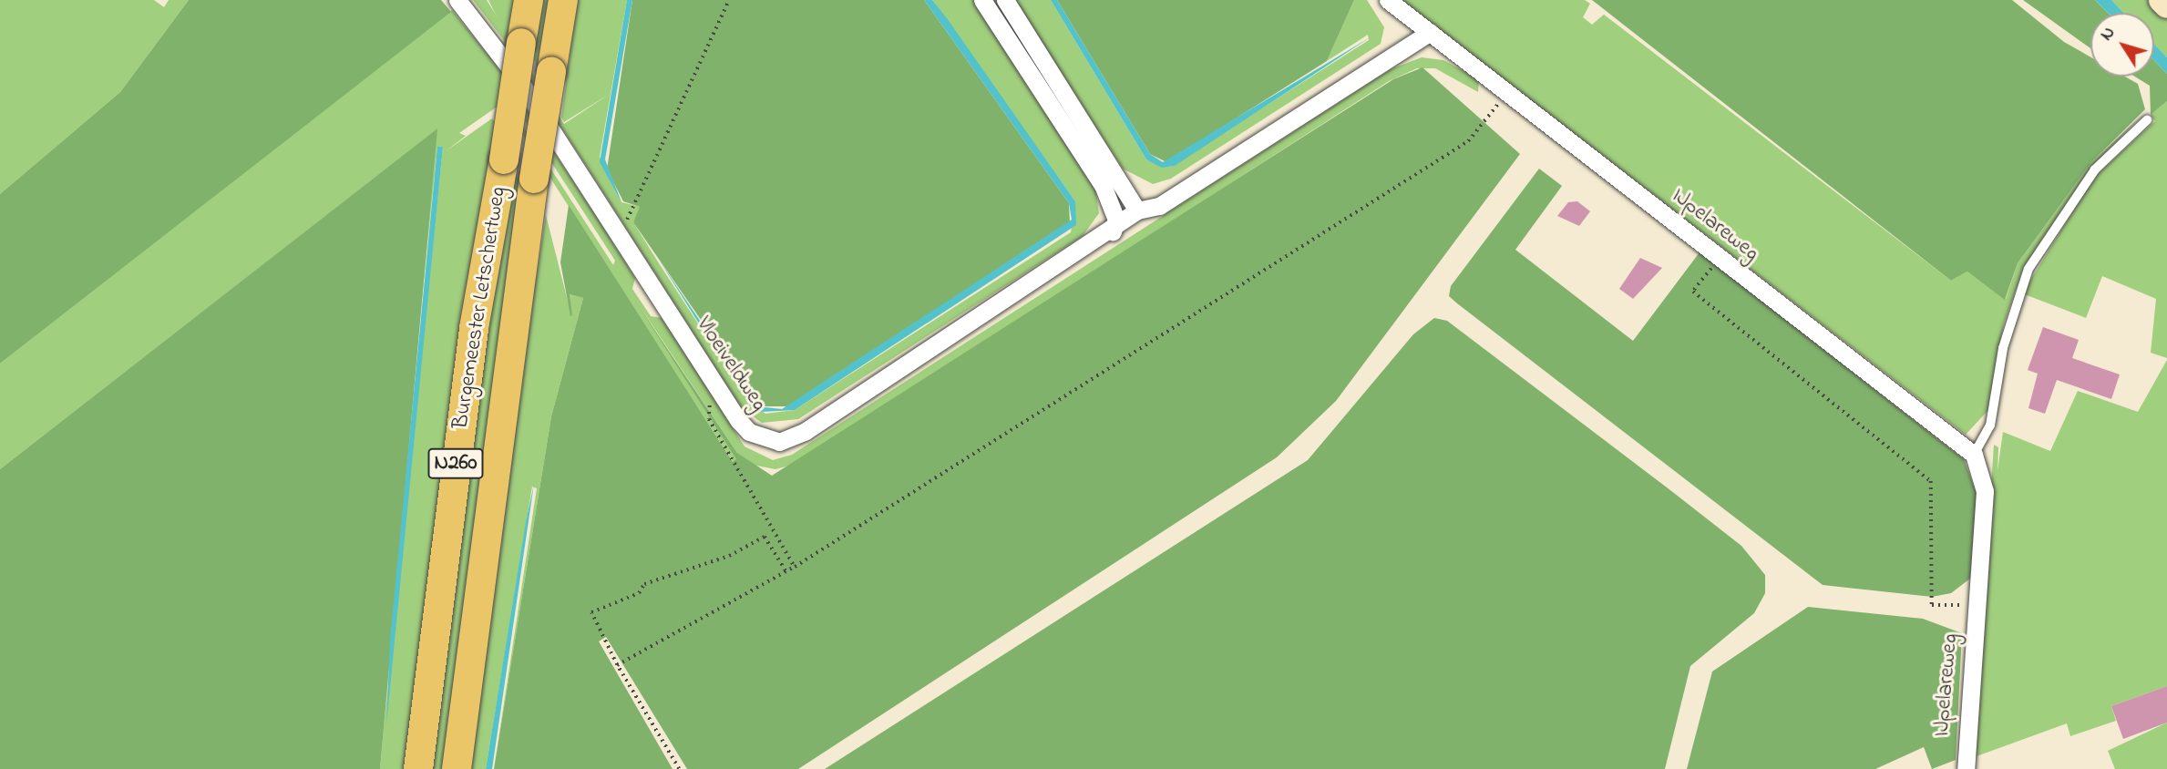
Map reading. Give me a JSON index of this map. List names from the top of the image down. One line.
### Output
{"streets":{"main road":["Burgemeester Letschertweg","N260"],"street":["IJpelareweg","Vloeiveldweg"]},"north":"top left"}
